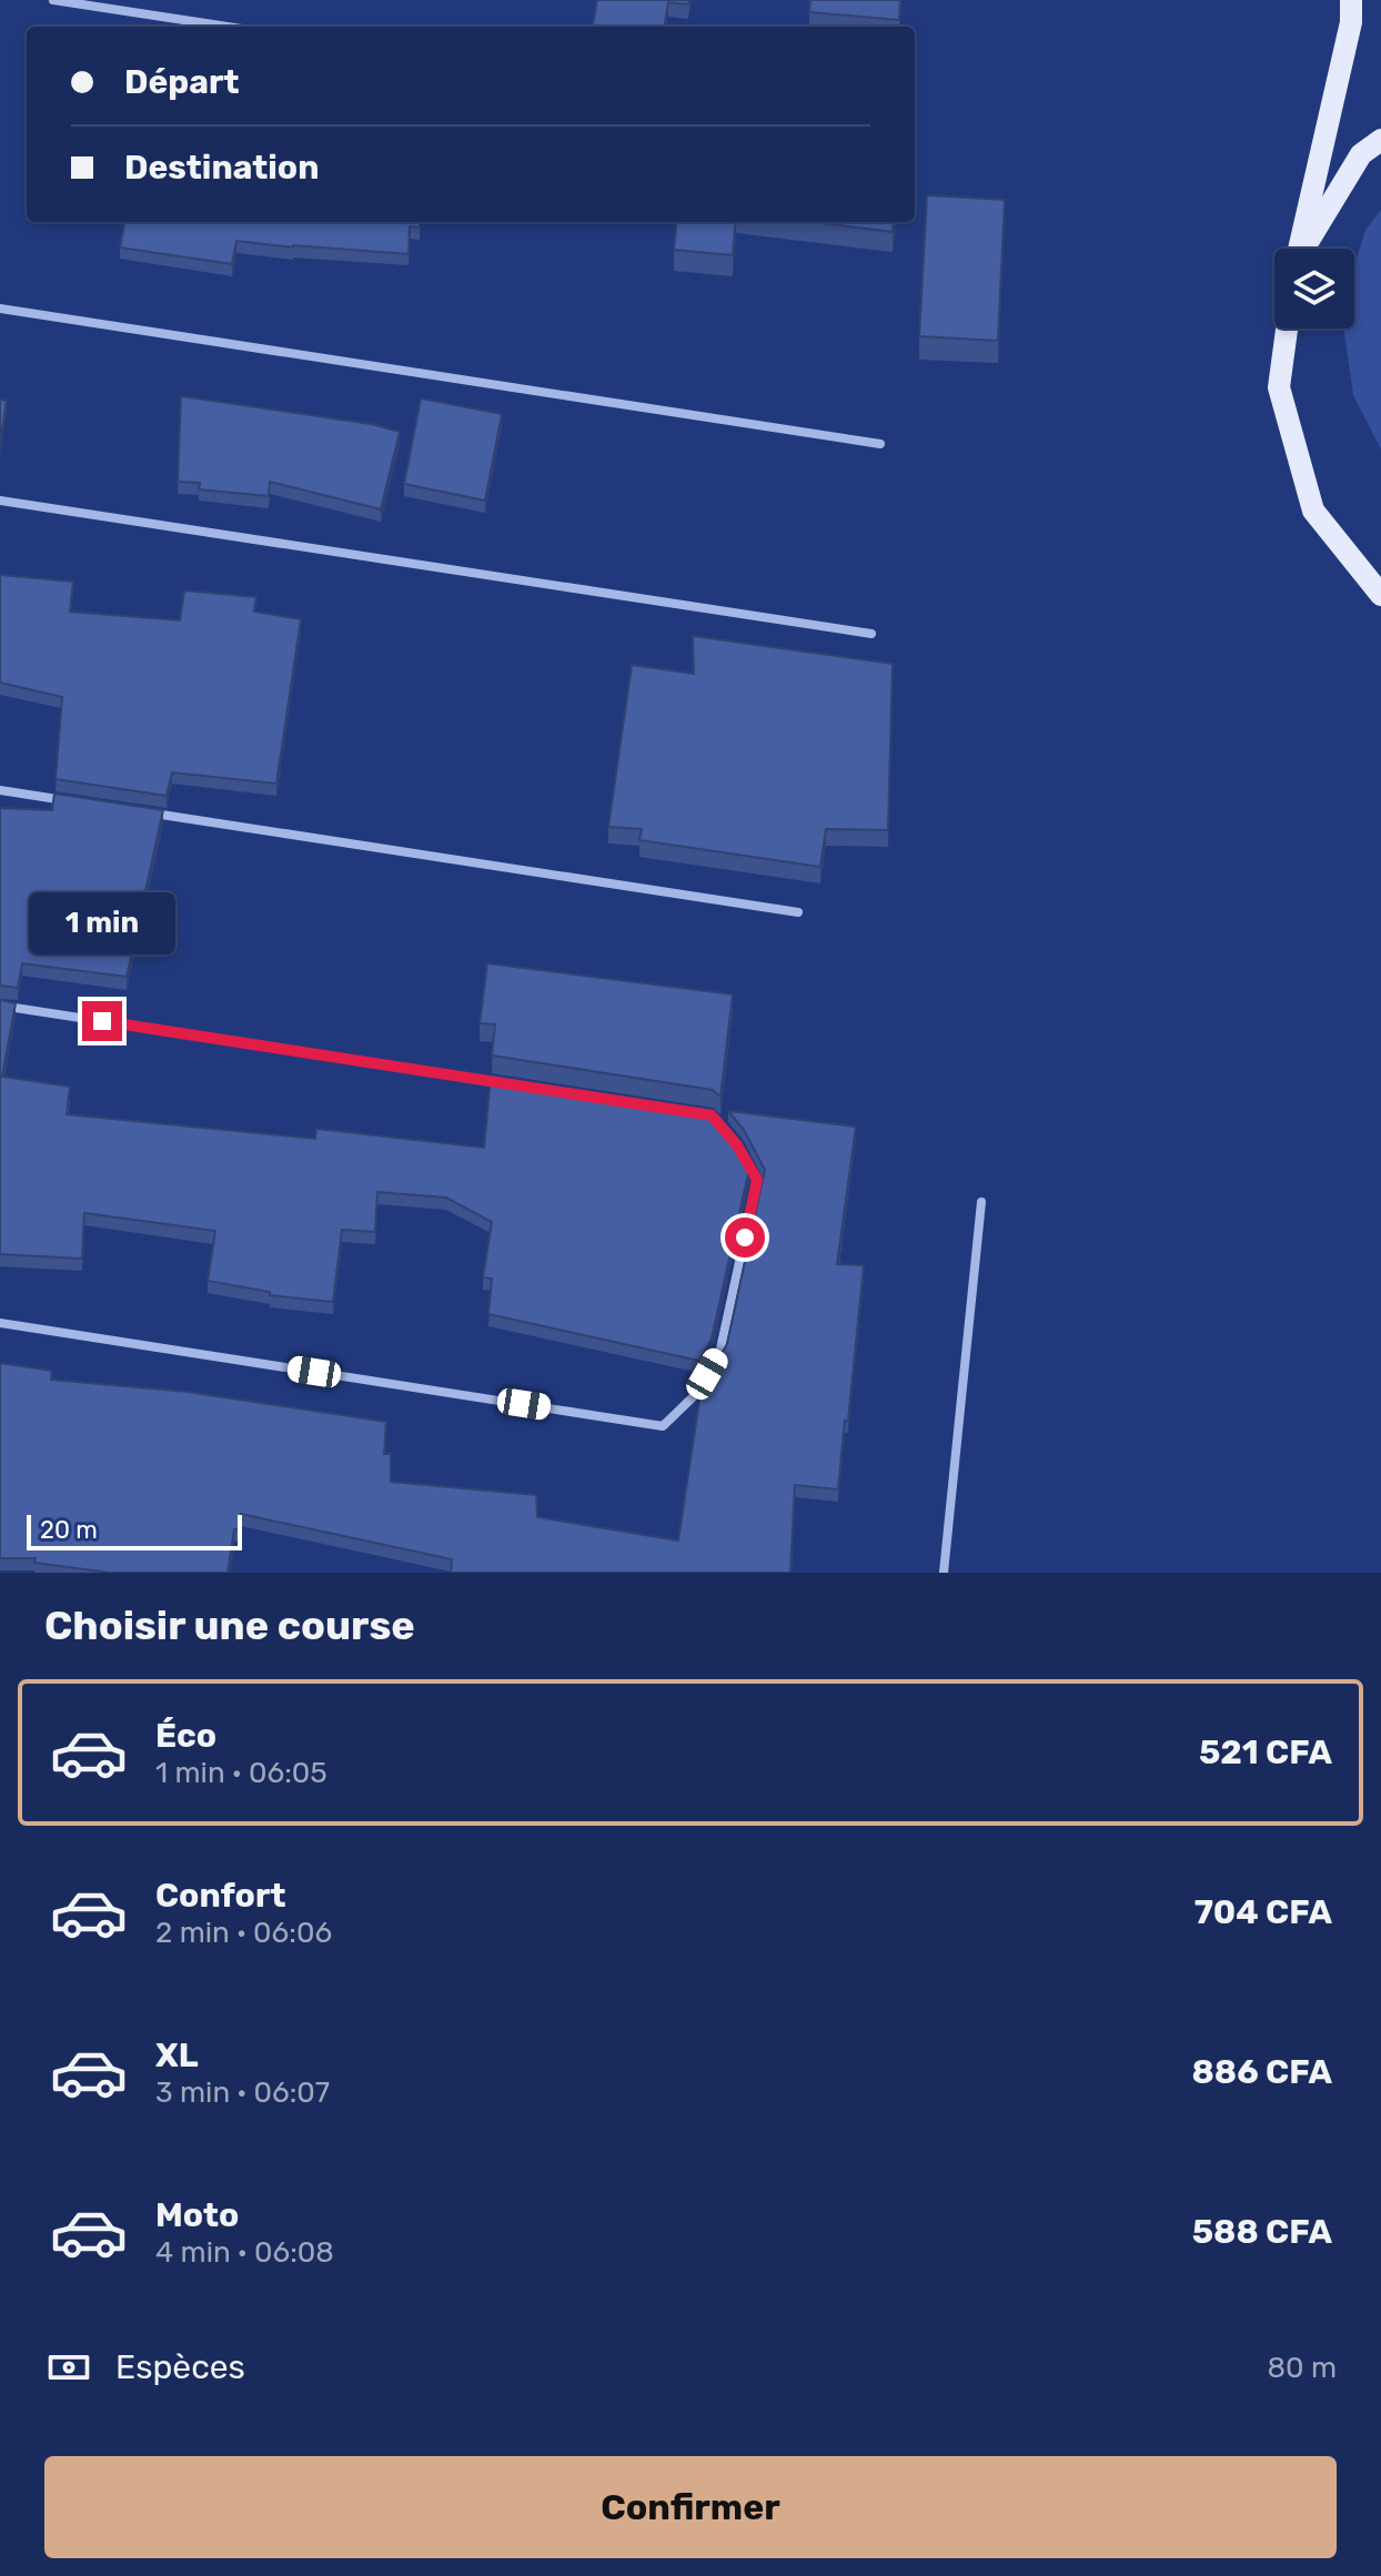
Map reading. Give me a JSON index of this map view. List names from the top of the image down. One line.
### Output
{"scale_bar":"20 m","page":{"banner":["Départ","Destination"],"bubble":"1 min","scale":"20 m","heading":"Choisir une course","list":[{"name":"Éco","note":"1 min · 06:05","value":"521 CFA"},{"name":"Confort","note":"2 min · 06:06","value":"704 CFA"},{"name":"XL","note":"3 min · 06:07","value":"886 CFA"},{"name":"Moto","note":"4 min · 06:08","value":"588 CFA"}],"pay":["Espèces","80 m"],"buttons":"Confirmer"}}
